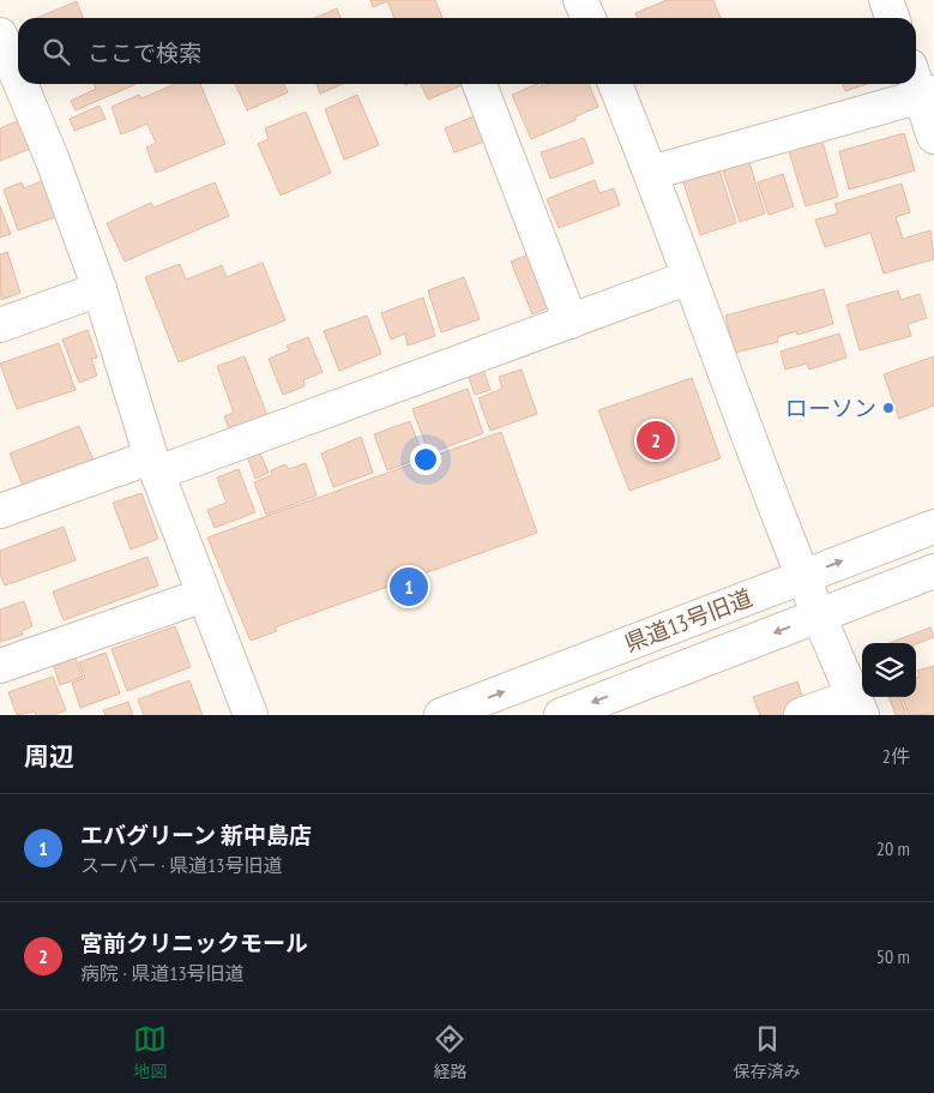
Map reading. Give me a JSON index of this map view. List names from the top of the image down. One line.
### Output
{"streets":{"street":["県道13号旧道"]},"places":["ローソン"],"page":{"search":"ここで検索","pins":["2","1"],"heading":["周辺","2件"],"list":[{"mark":"1","name":"エバグリーン 新中島店","note":"スーパー · 県道13号旧道","value":"20 m"},{"mark":"2","name":"宮前クリニックモール","note":"病院 · 県道13号旧道","value":"50 m"}],"nav":["地図","経路","保存済み"]}}
